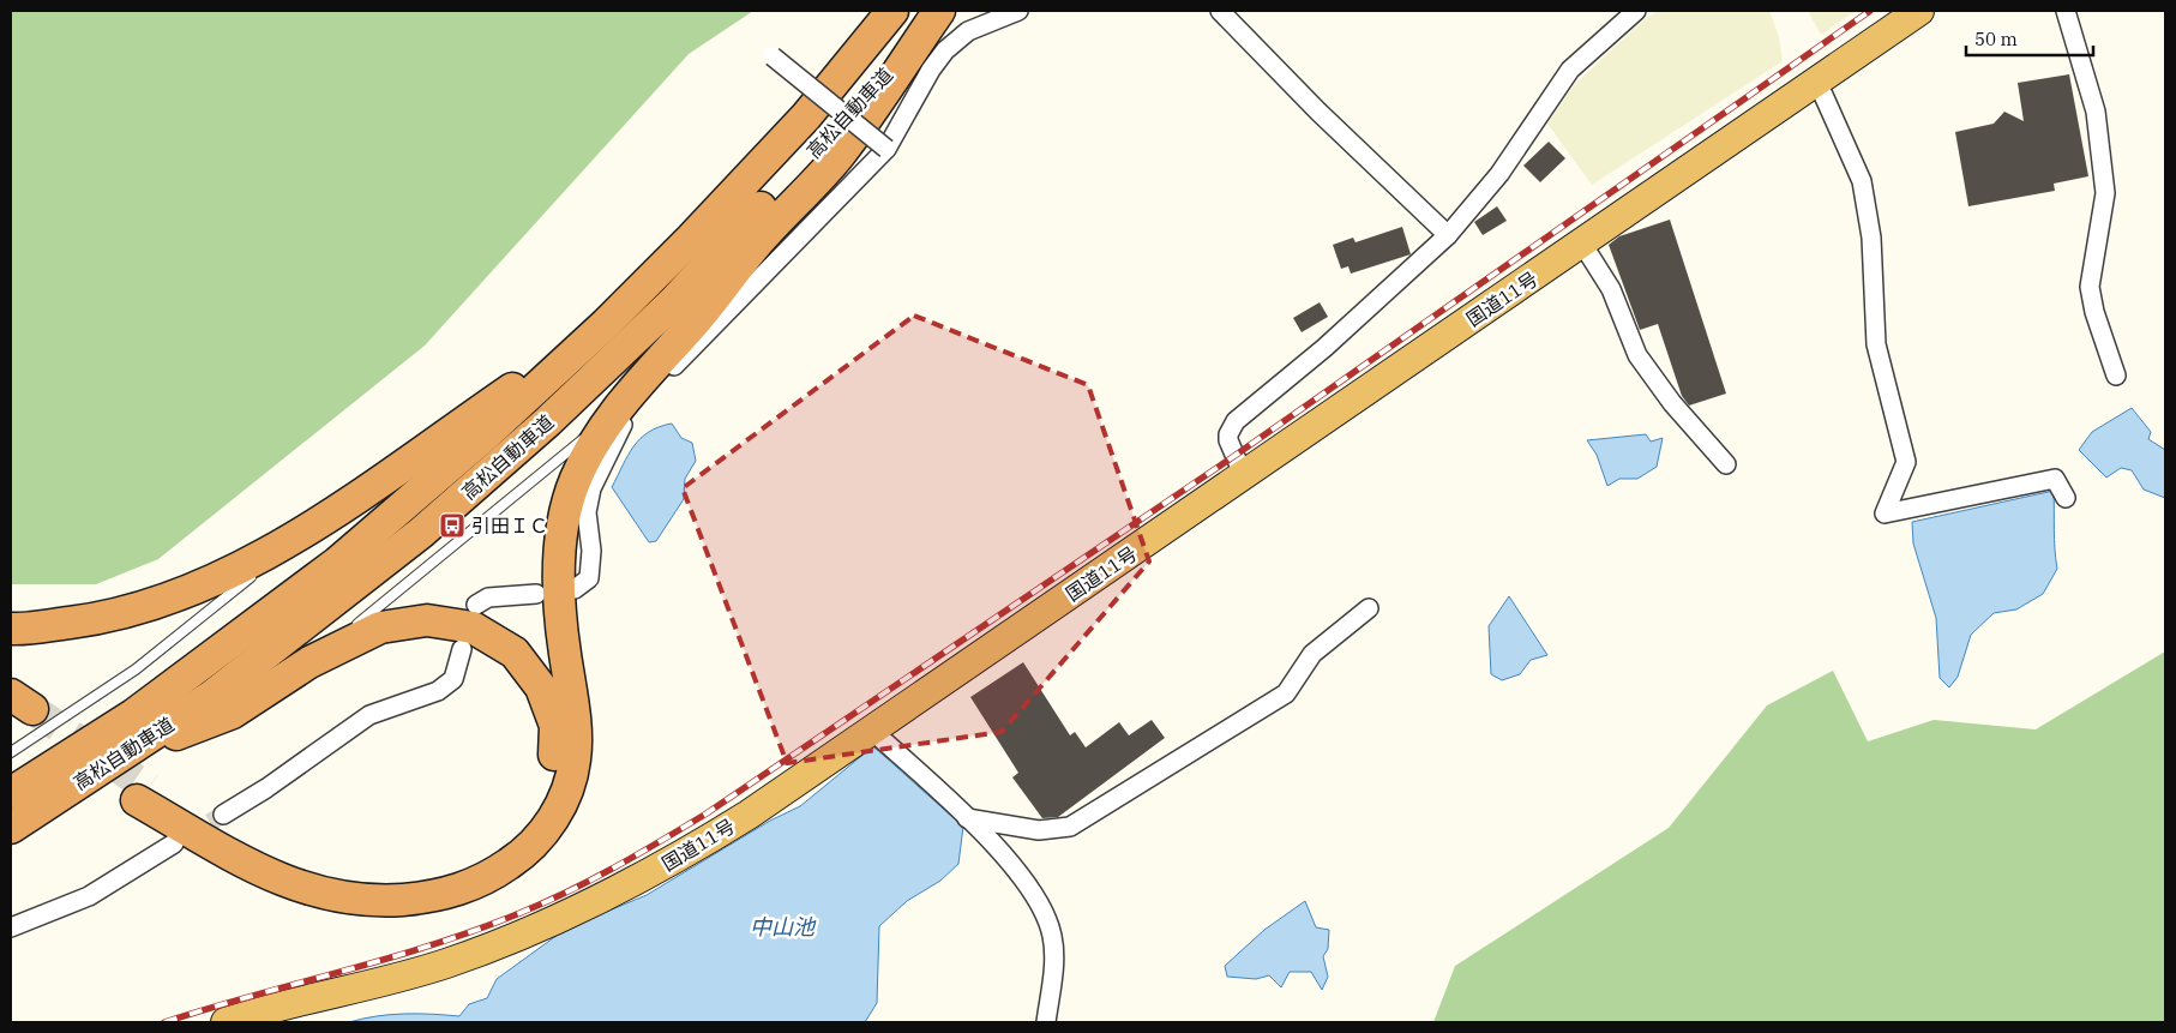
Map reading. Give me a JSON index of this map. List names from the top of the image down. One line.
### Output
{"streets":{"highway":["高松自動車道","国道11号"]},"water":["中山池"],"places":{"bus stop":["引田ＩＣ"]},"scale_bar":"50 m"}
